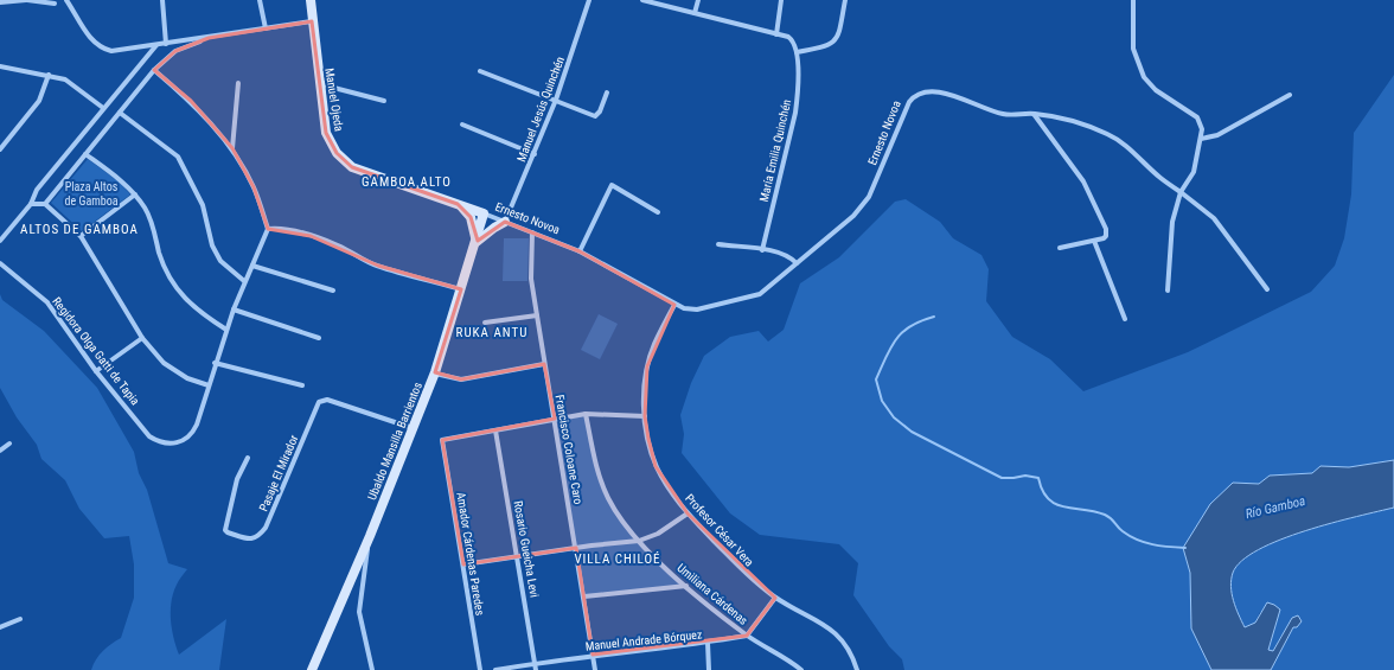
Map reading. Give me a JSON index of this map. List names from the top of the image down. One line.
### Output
{"streets":{"street":["Manuel Ojeda","Manuel Jesús Quinchén","Ernesto Novoa","María Emilia Quinchén","Regidora Olga Gatti de Tapia","Ubaldo Mansilla Barrientos","Francisco Coloane Caro","Pasaje El Mirador","Profesor César Vera","Rosario Gueicha Levi","Amador Cárdenas Paredes","Umiliana Cárdenas","Manuel Andrade Bórquez"]},"crossings":[["Manuel Ojeda","Ernesto Novoa"],["Manuel Jesús Quinchén","Ernesto Novoa"],["Ernesto Novoa","Ubaldo Mansilla Barrientos"],["Ernesto Novoa","Francisco Coloane Caro"],["Ernesto Novoa","Profesor César Vera"],["Ubaldo Mansilla Barrientos","Pasaje El Mirador"],["Francisco Coloane Caro","Manuel Andrade Bórquez"],["Rosario Gueicha Levi","Amador Cárdenas Paredes"],["Rosario Gueicha Levi","Manuel Andrade Bórquez"],["Umiliana Cárdenas","Manuel Andrade Bórquez"]],"districts":["GAMBOA ALTO","ALTOS DE GAMBOA","RUKA ANTU","VILLA CHILOÉ"],"water":["Río Gamboa"],"parks":["Plaza Altos de Gamboa"]}
